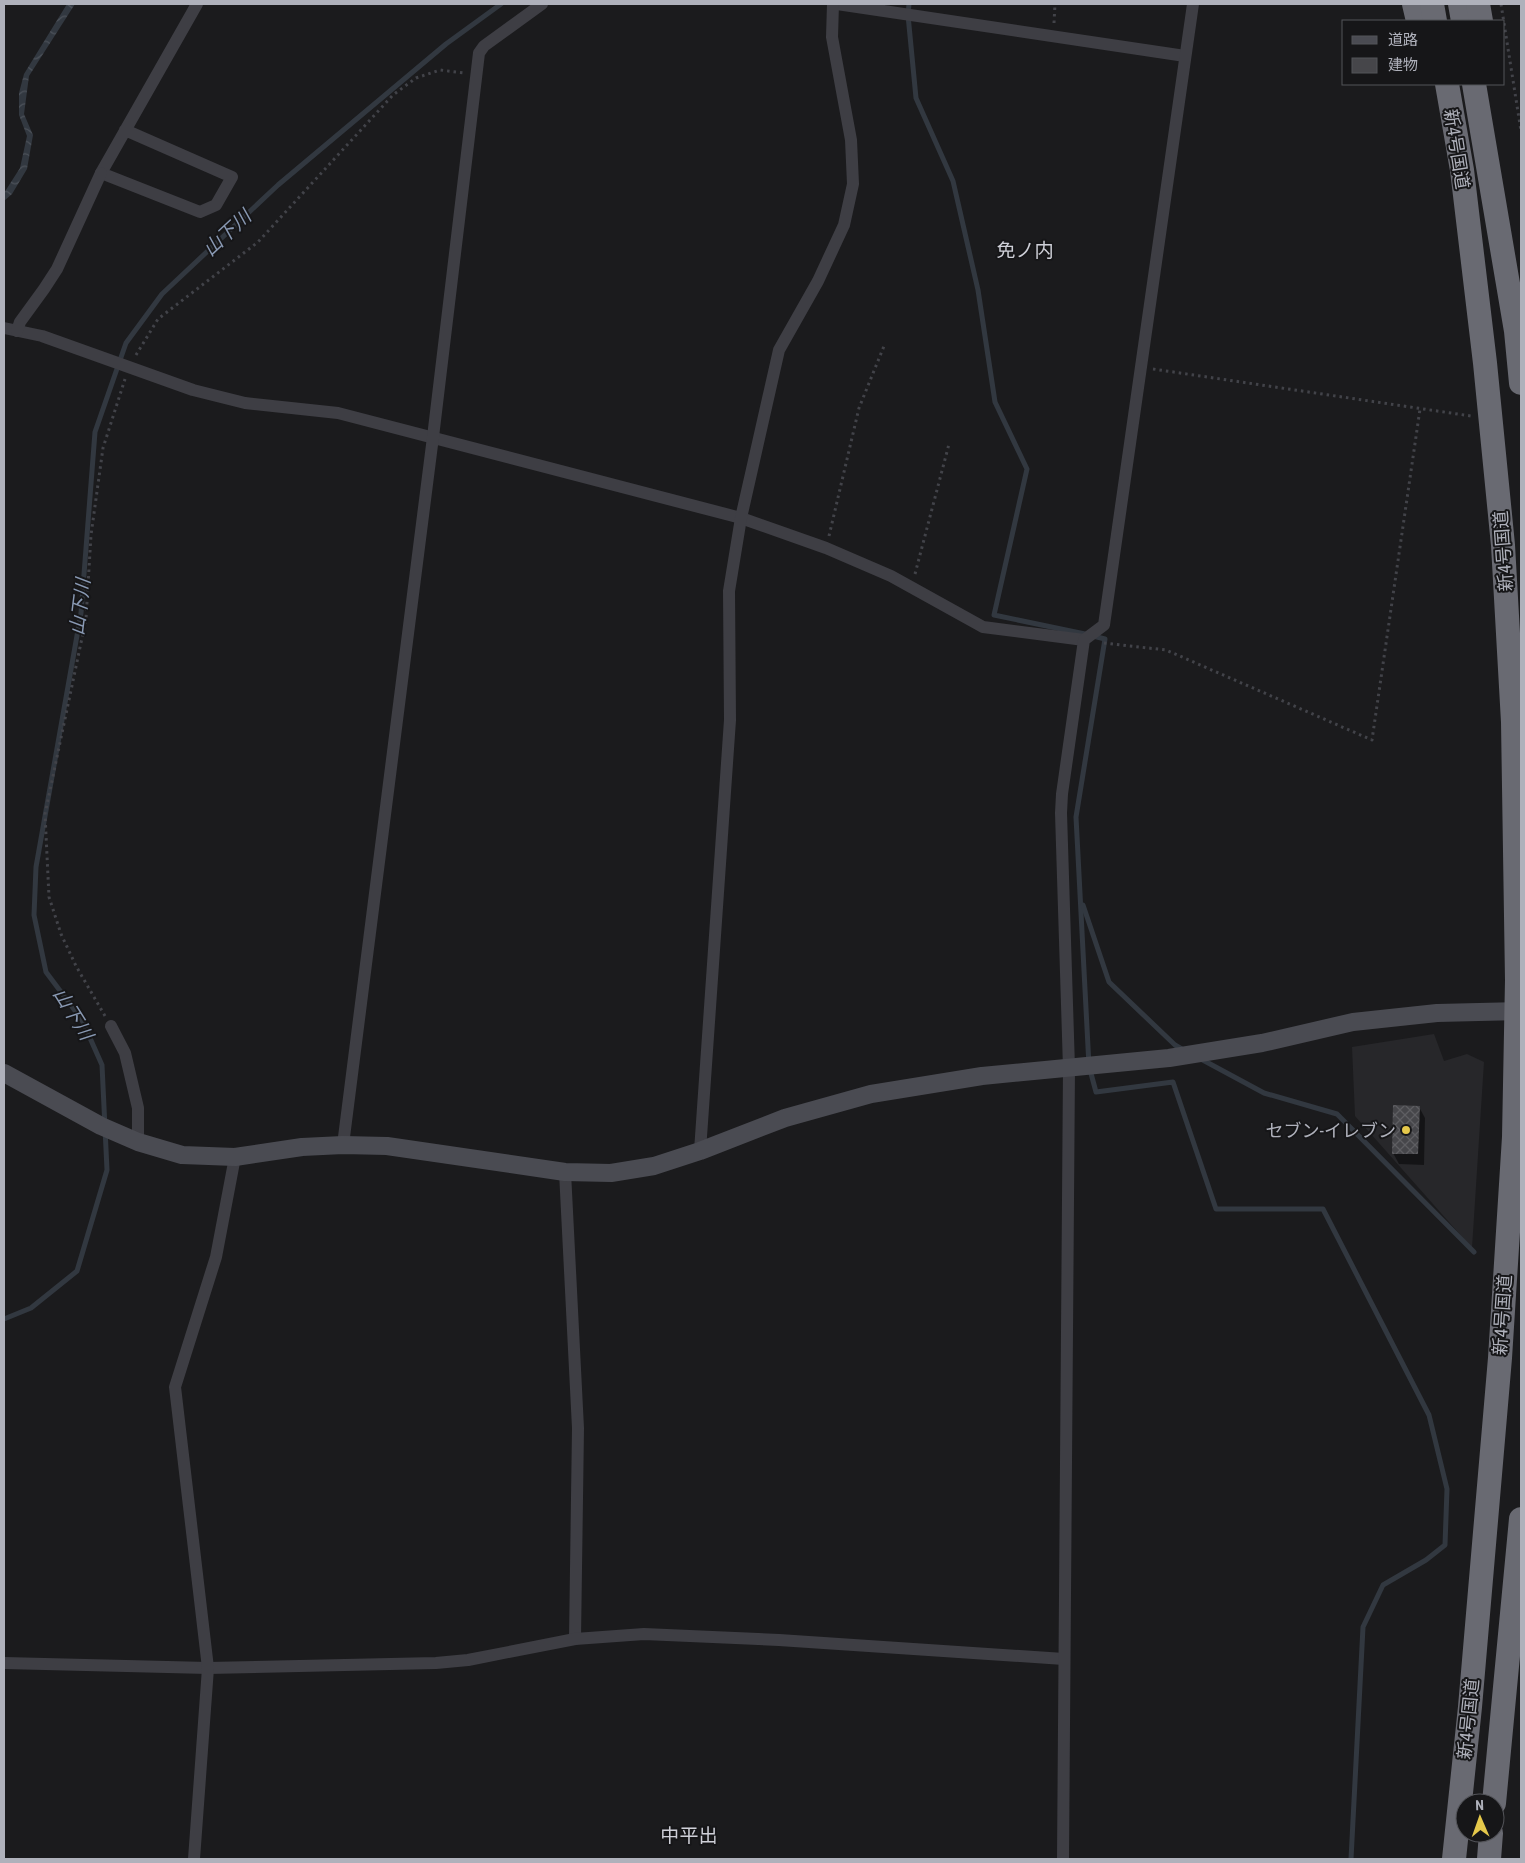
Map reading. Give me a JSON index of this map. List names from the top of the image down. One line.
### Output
{"streets":{"highway":["新4号国道"]},"districts":["免ノ内","中平出"],"water":["山下川"],"places":["セブン-イレブン"],"legend":["道路","建物"],"north":"top"}
